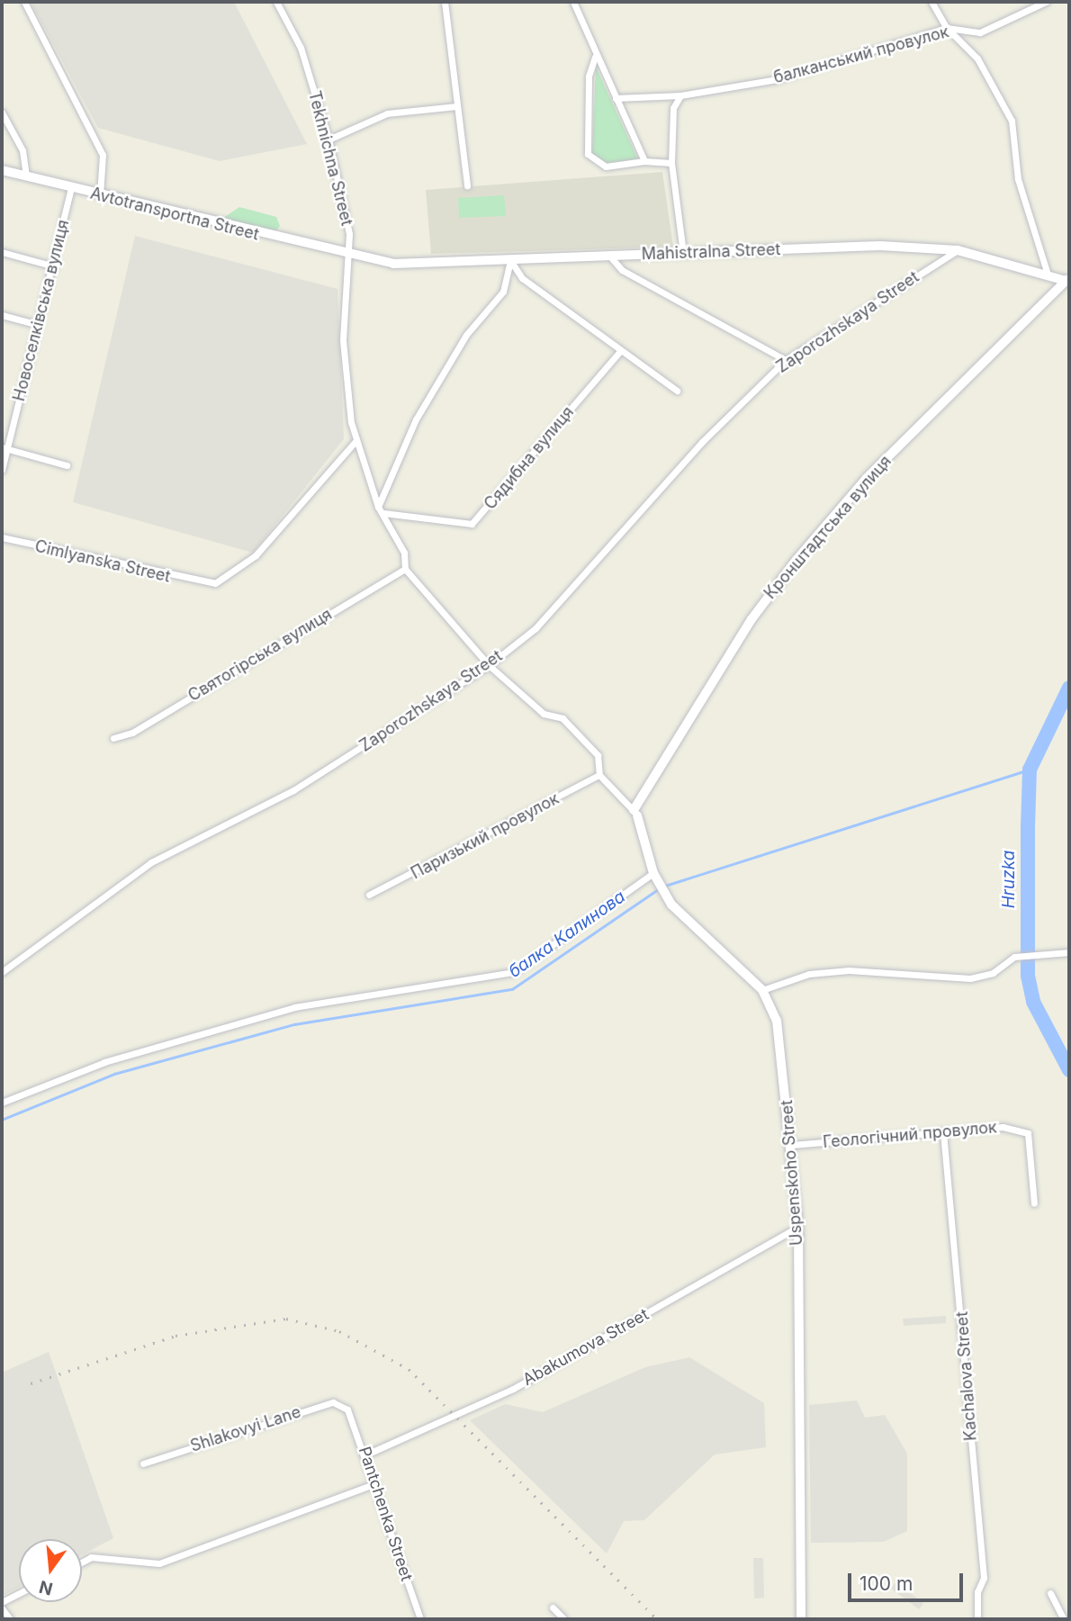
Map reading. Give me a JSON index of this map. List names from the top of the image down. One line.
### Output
{"streets":{"street":["балканський провулок","Tekhnichna Street","Avtotransportna Street","Mahistralna Street","Новоселківська вулиця","Zaporozhskaya Street","Сядибна вулиця","Кронштадтська вулиця","Cimlyanska Street","Святогірська вулиця","Паризький провулок","Геологічний провулок","Uspenskoho Street","Abakumova Street","Kachalova Street","Shlakovyi Lane","Pantchenka Street"]},"crossings":[["Tekhnichna Street","Avtotransportna Street"],["Tekhnichna Street","Mahistralna Street"],["Tekhnichna Street","Zaporozhskaya Street"],["Tekhnichna Street","Сядибна вулиця"],["Tekhnichna Street","Кронштадтська вулиця"],["Tekhnichna Street","Cimlyanska Street"],["Tekhnichna Street","Святогірська вулиця"],["Tekhnichna Street","Паризький провулок"],["Tekhnichna Street","Uspenskoho Street"],["Avtotransportna Street","Mahistralna Street"],["Avtotransportna Street","Новоселківська вулиця"],["Mahistralna Street","Zaporozhskaya Street"],["Mahistralna Street","Кронштадтська вулиця"],["Кронштадтська вулиця","Uspenskoho Street"],["Геологічний провулок","Uspenskoho Street"],["Геологічний провулок","Kachalova Street"],["Uspenskoho Street","Abakumova Street"],["Abakumova Street","Pantchenka Street"],["Shlakovyi Lane","Pantchenka Street"]],"water":["Hruzka","балка Калинова"],"scale_bar":"100 m","north":"bottom"}
